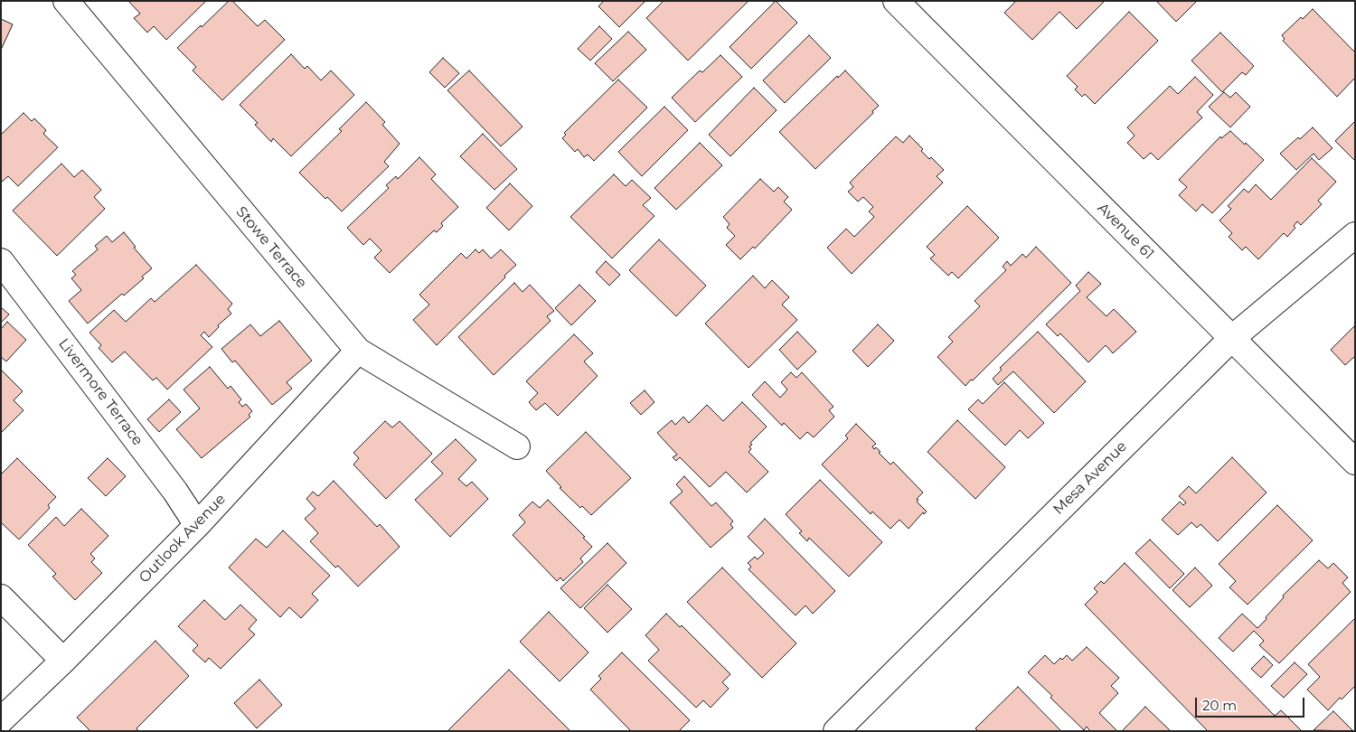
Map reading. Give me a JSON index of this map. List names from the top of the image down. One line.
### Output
{"streets":{"street":["Avenue 61","Stowe Terrace","Livermore Terrace","Mesa Avenue","Outlook Avenue"]},"crossings":[["Avenue 61","Mesa Avenue"],["Stowe Terrace","Outlook Avenue"],["Livermore Terrace","Outlook Avenue"]],"scale_bar":"20 m"}
